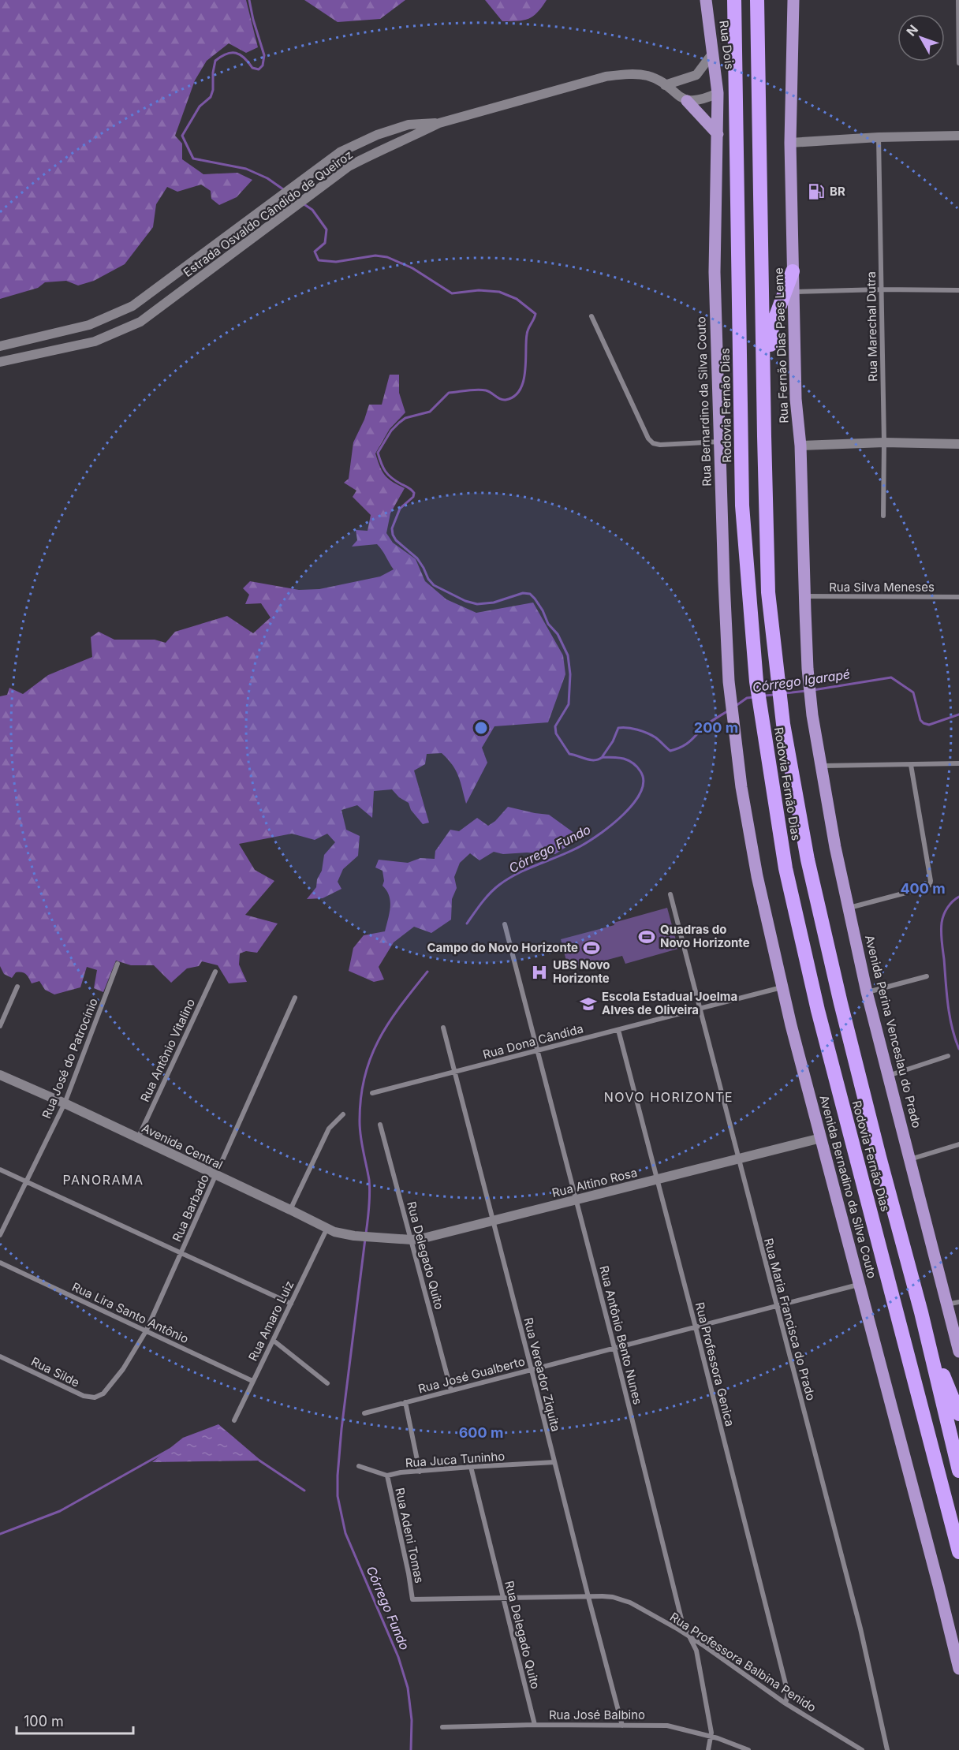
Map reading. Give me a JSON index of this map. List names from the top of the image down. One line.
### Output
{"streets":{"highway":["Rodovia Fernão Dias"],"main road":["Rua Dois","Estrada Osvaldo Cândido de Queiroz","Rua Fernão Dias Paes Leme","Rua Bernardino da Silva Couto","Avenida Perina Venceslau do Prado","Avenida Central","Rua Altino Rosa","Avenida Bernadino da Silva Couto"],"street":["Rua Marechal Dutra","Rua Silva Meneses","Rua Dona Cândida","Rua Antônio Vitalino","Rua José do Patrocínio","Rua Barbado","Rua Delegado Quito","Rua Lira Santo Antônio","Rua Maria Francisca do Prado","Rua Amaro Luiz","Rua Antônio Bento Nunes","Rua Professora Genica","Rua Silde","Rua Vereador Ziquita","Rua José Gualberto","Rua Juca Tuninho","Rua Adeni Tomas","Rua Professora Balbina Penido","Rua José Balbino"]},"crossings":[["Rua Dois","Rua Bernardino da Silva Couto"],["Rua Fernão Dias Paes Leme","Rua Silva Meneses"],["Rua Fernão Dias Paes Leme","Avenida Perina Venceslau do Prado"],["Rua Bernardino da Silva Couto","Avenida Bernadino da Silva Couto"],["Rua Dona Cândida","Avenida Bernadino da Silva Couto"],["Rua Dona Cândida","Rua Maria Francisca do Prado"],["Rua Dona Cândida","Rua Antônio Bento Nunes"],["Rua Dona Cândida","Rua Professora Genica"],["Rua Dona Cândida","Rua Vereador Ziquita"],["Rua Antônio Vitalino","Avenida Central"],["Rua José do Patrocínio","Avenida Central"],["Avenida Central","Rua Altino Rosa"],["Avenida Central","Rua Barbado"],["Avenida Central","Rua Amaro Luiz"],["Rua Altino Rosa","Avenida Bernadino da Silva Couto"],["Rua Altino Rosa","Rua Delegado Quito"],["Rua Altino Rosa","Rua Maria Francisca do Prado"],["Rua Altino Rosa","Rua Antônio Bento Nunes"],["Rua Altino Rosa","Rua Professora Genica"],["Rua Altino Rosa","Rua Vereador Ziquita"],["Avenida Bernadino da Silva Couto","Rua José Gualberto"],["Rua Barbado","Rua Lira Santo Antônio"],["Rua Barbado","Rua Silde"],["Rua Delegado Quito","Rua José Gualberto"],["Rua Delegado Quito","Rua Juca Tuninho"],["Rua Delegado Quito","Rua Professora Balbina Penido"],["Rua Delegado Quito","Rua José Balbino"],["Rua Lira Santo Antônio","Rua Amaro Luiz"],["Rua Maria Francisca do Prado","Rua José Gualberto"],["Rua Antônio Bento Nunes","Rua José Gualberto"],["Rua Antônio Bento Nunes","Rua Professora Balbina Penido"],["Rua Antônio Bento Nunes","Rua José Balbino"],["Rua Professora Genica","Rua José Gualberto"],["Rua Professora Genica","Rua Professora Balbina Penido"],["Rua Vereador Ziquita","Rua José Gualberto"],["Rua Vereador Ziquita","Rua Juca Tuninho"],["Rua Vereador Ziquita","Rua Professora Balbina Penido"],["Rua Vereador Ziquita","Rua José Balbino"],["Rua Juca Tuninho","Rua Adeni Tomas"],["Rua Adeni Tomas","Rua Professora Balbina Penido"]],"districts":["NOVO HORIZONTE","PANORAMA"],"water":["Córrego Igarapé","Córrego Fundo"],"places":{"fuel station":["BR"],"sports":["Quadras do Novo Horizonte","Campo do Novo Horizonte"],"hospital":["UBS Novo Horizonte"],"school or university":["Escola Estadual Joelma Alves de Oliveira"]},"scale_bar":"100 m","north":"top left","rings":["200 m","400 m","600 m"]}
